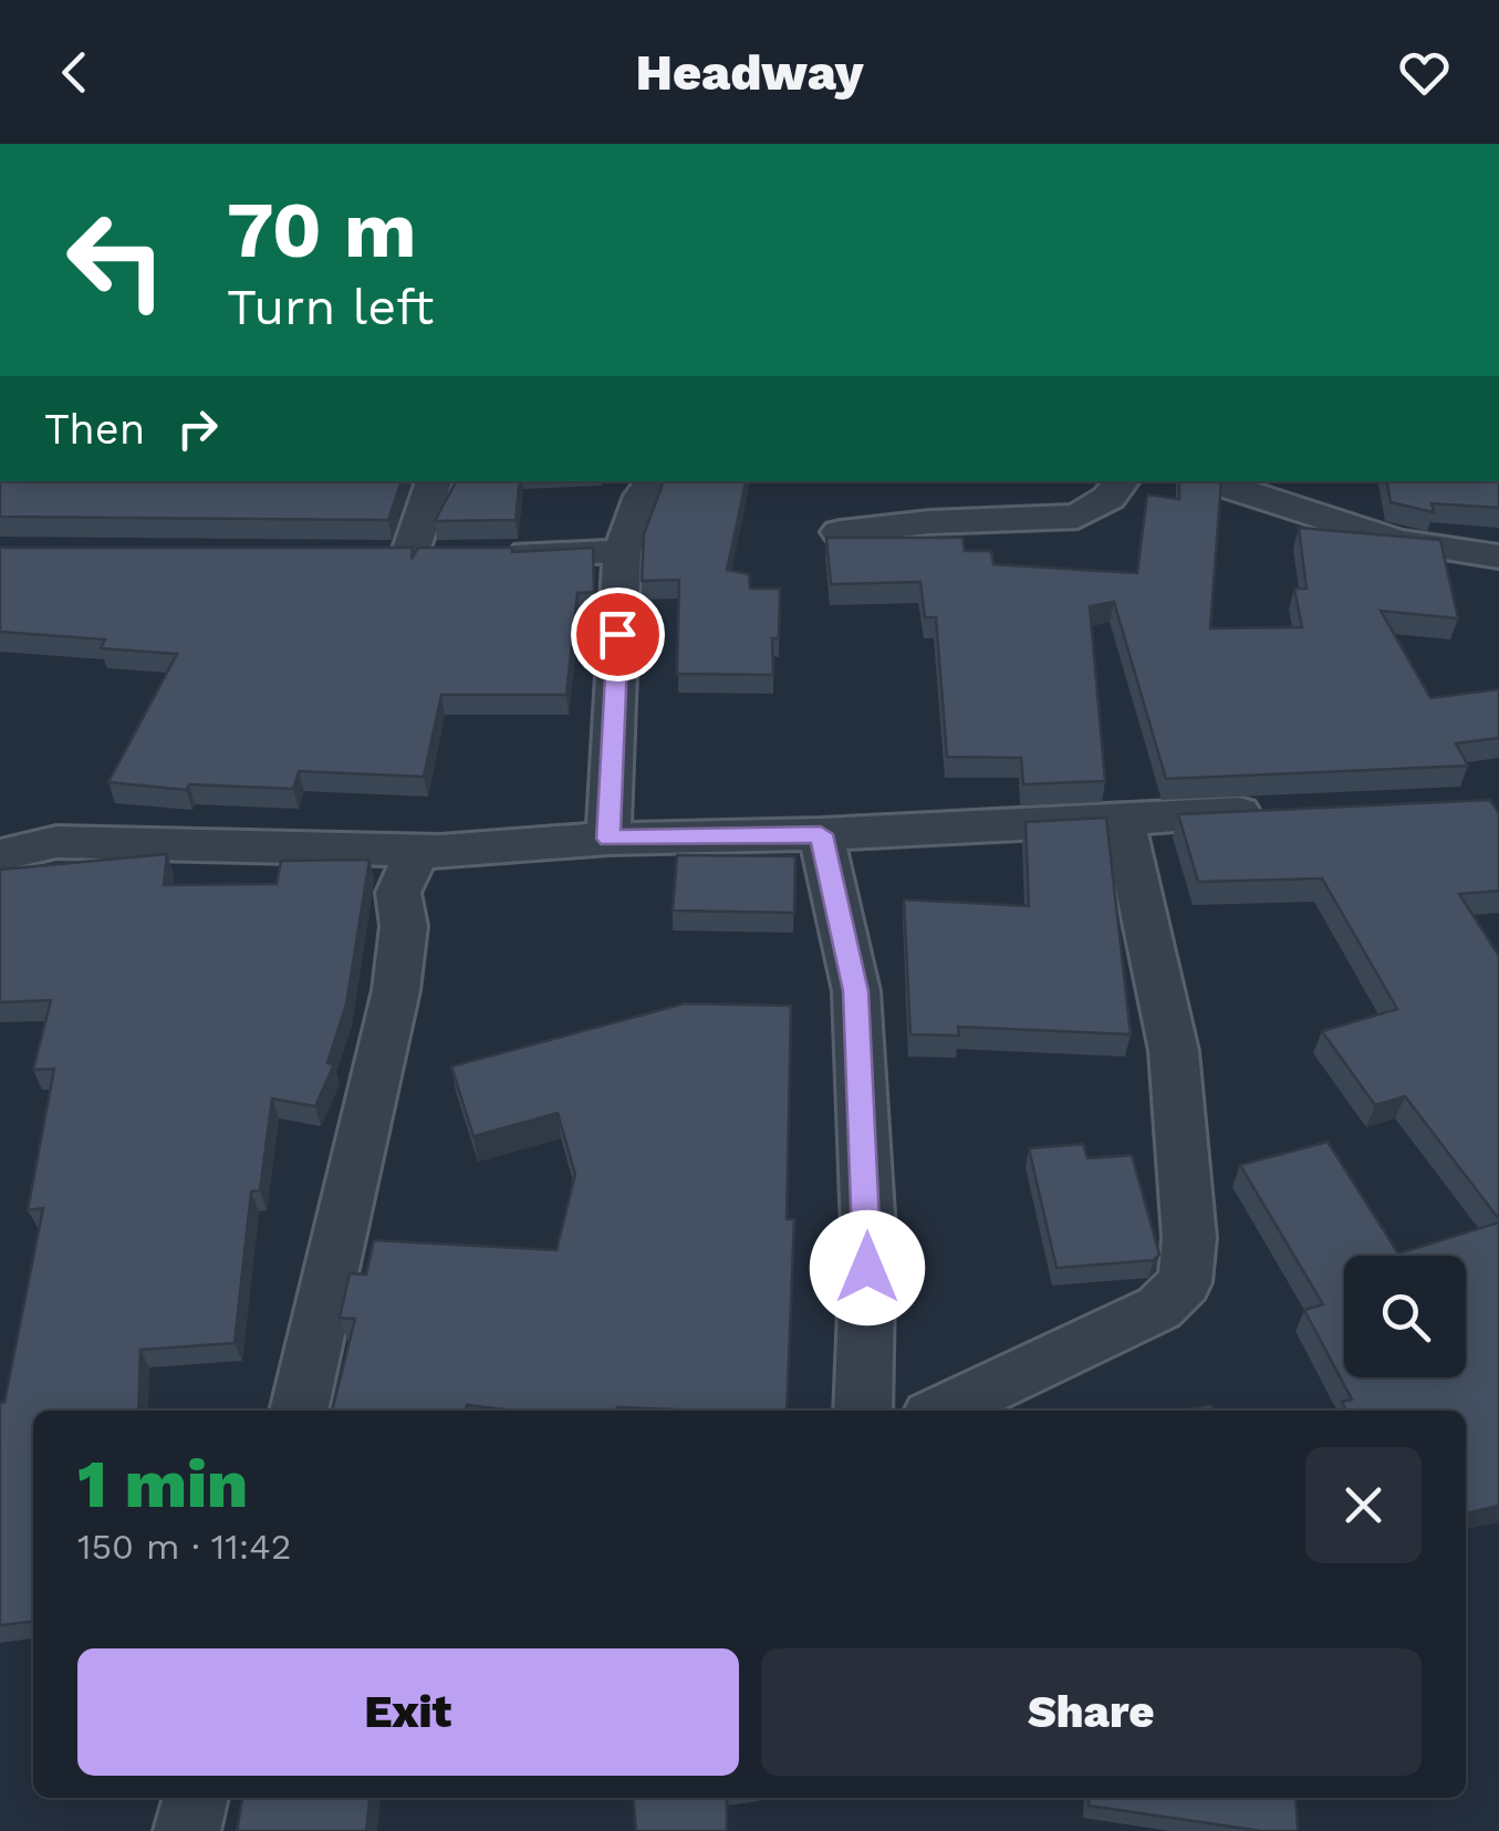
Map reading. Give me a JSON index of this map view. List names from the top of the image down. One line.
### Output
{"page":{"header":"Headway","turn":["70 m","Turn left"],"then":"Then","heading":["1 min","150 m · 11:42"],"buttons":["Exit","Share"]}}
